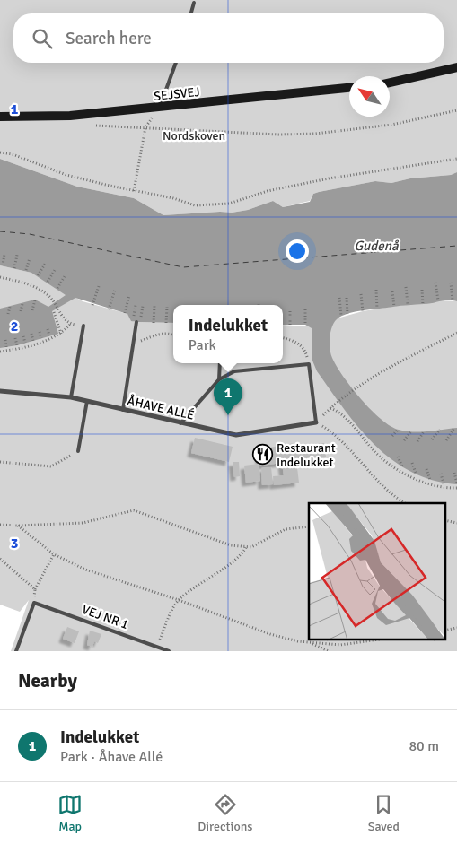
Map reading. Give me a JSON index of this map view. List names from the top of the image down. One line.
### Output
{"streets":{"street":["SEJSVEJ","ÅHAVE ALLÉ"],"lane":["VEJ NR 1"]},"water":["Gudenå"],"parks":["Nordskoven"],"places":{"restaurant":["Restaurant Indelukket"]},"north":"top left","page":{"search":"Search here","popup":["Indelukket","Park"],"pins":"1","heading":"Nearby","list":[{"mark":"1","name":"Indelukket","note":"Park · Åhave Allé","value":"80 m"}],"nav":["Map","Directions","Saved"]},"grid":{"rows":["1","2","3"]}}
